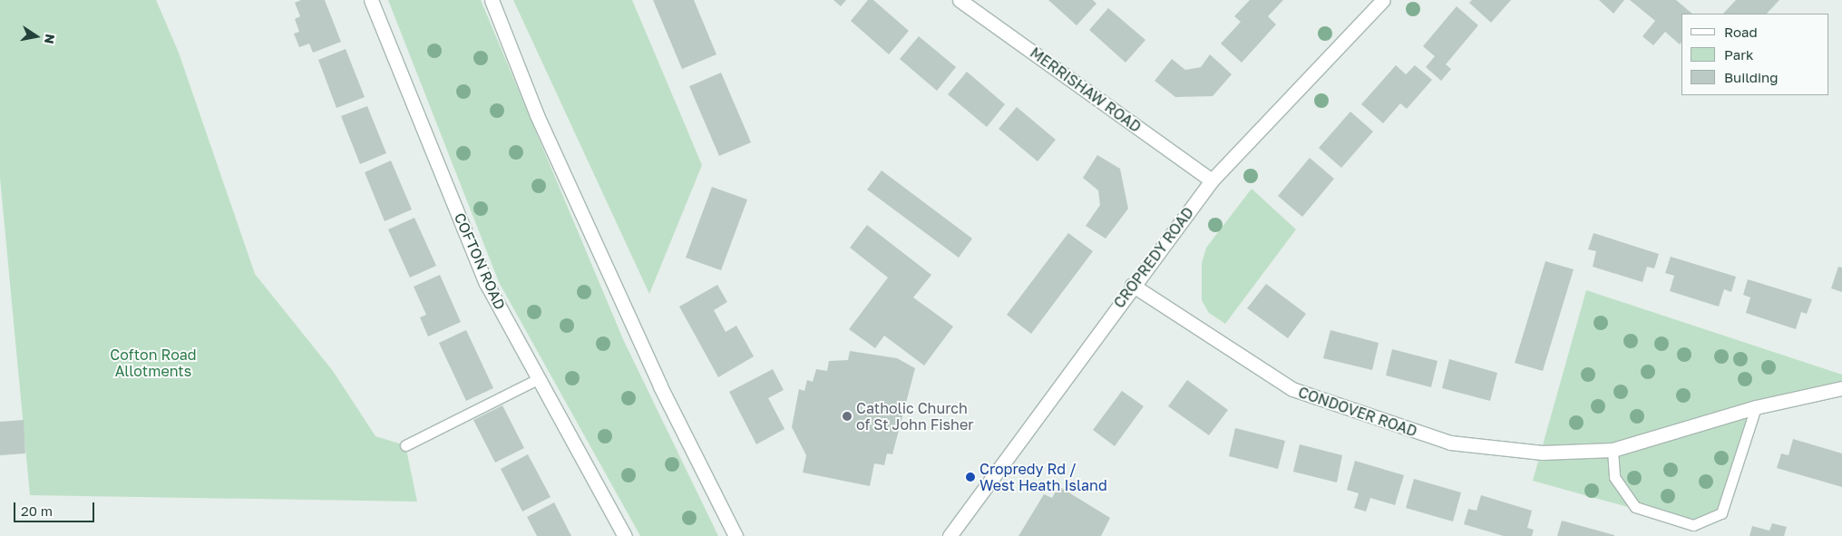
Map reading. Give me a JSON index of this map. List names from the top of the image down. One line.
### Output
{"streets":{"street":["MERRISHAW ROAD","CROPREDY ROAD","COFTON ROAD","CONDOVER ROAD"]},"crossings":[["MERRISHAW ROAD","CROPREDY ROAD"],["CROPREDY ROAD","CONDOVER ROAD"]],"parks":["Cofton Road Allotments"],"places":["Catholic Church of St John Fisher","Cropredy Rd / West Heath Island"],"legend":["Road","Park","Building"],"scale_bar":"20 m","north":"right"}
